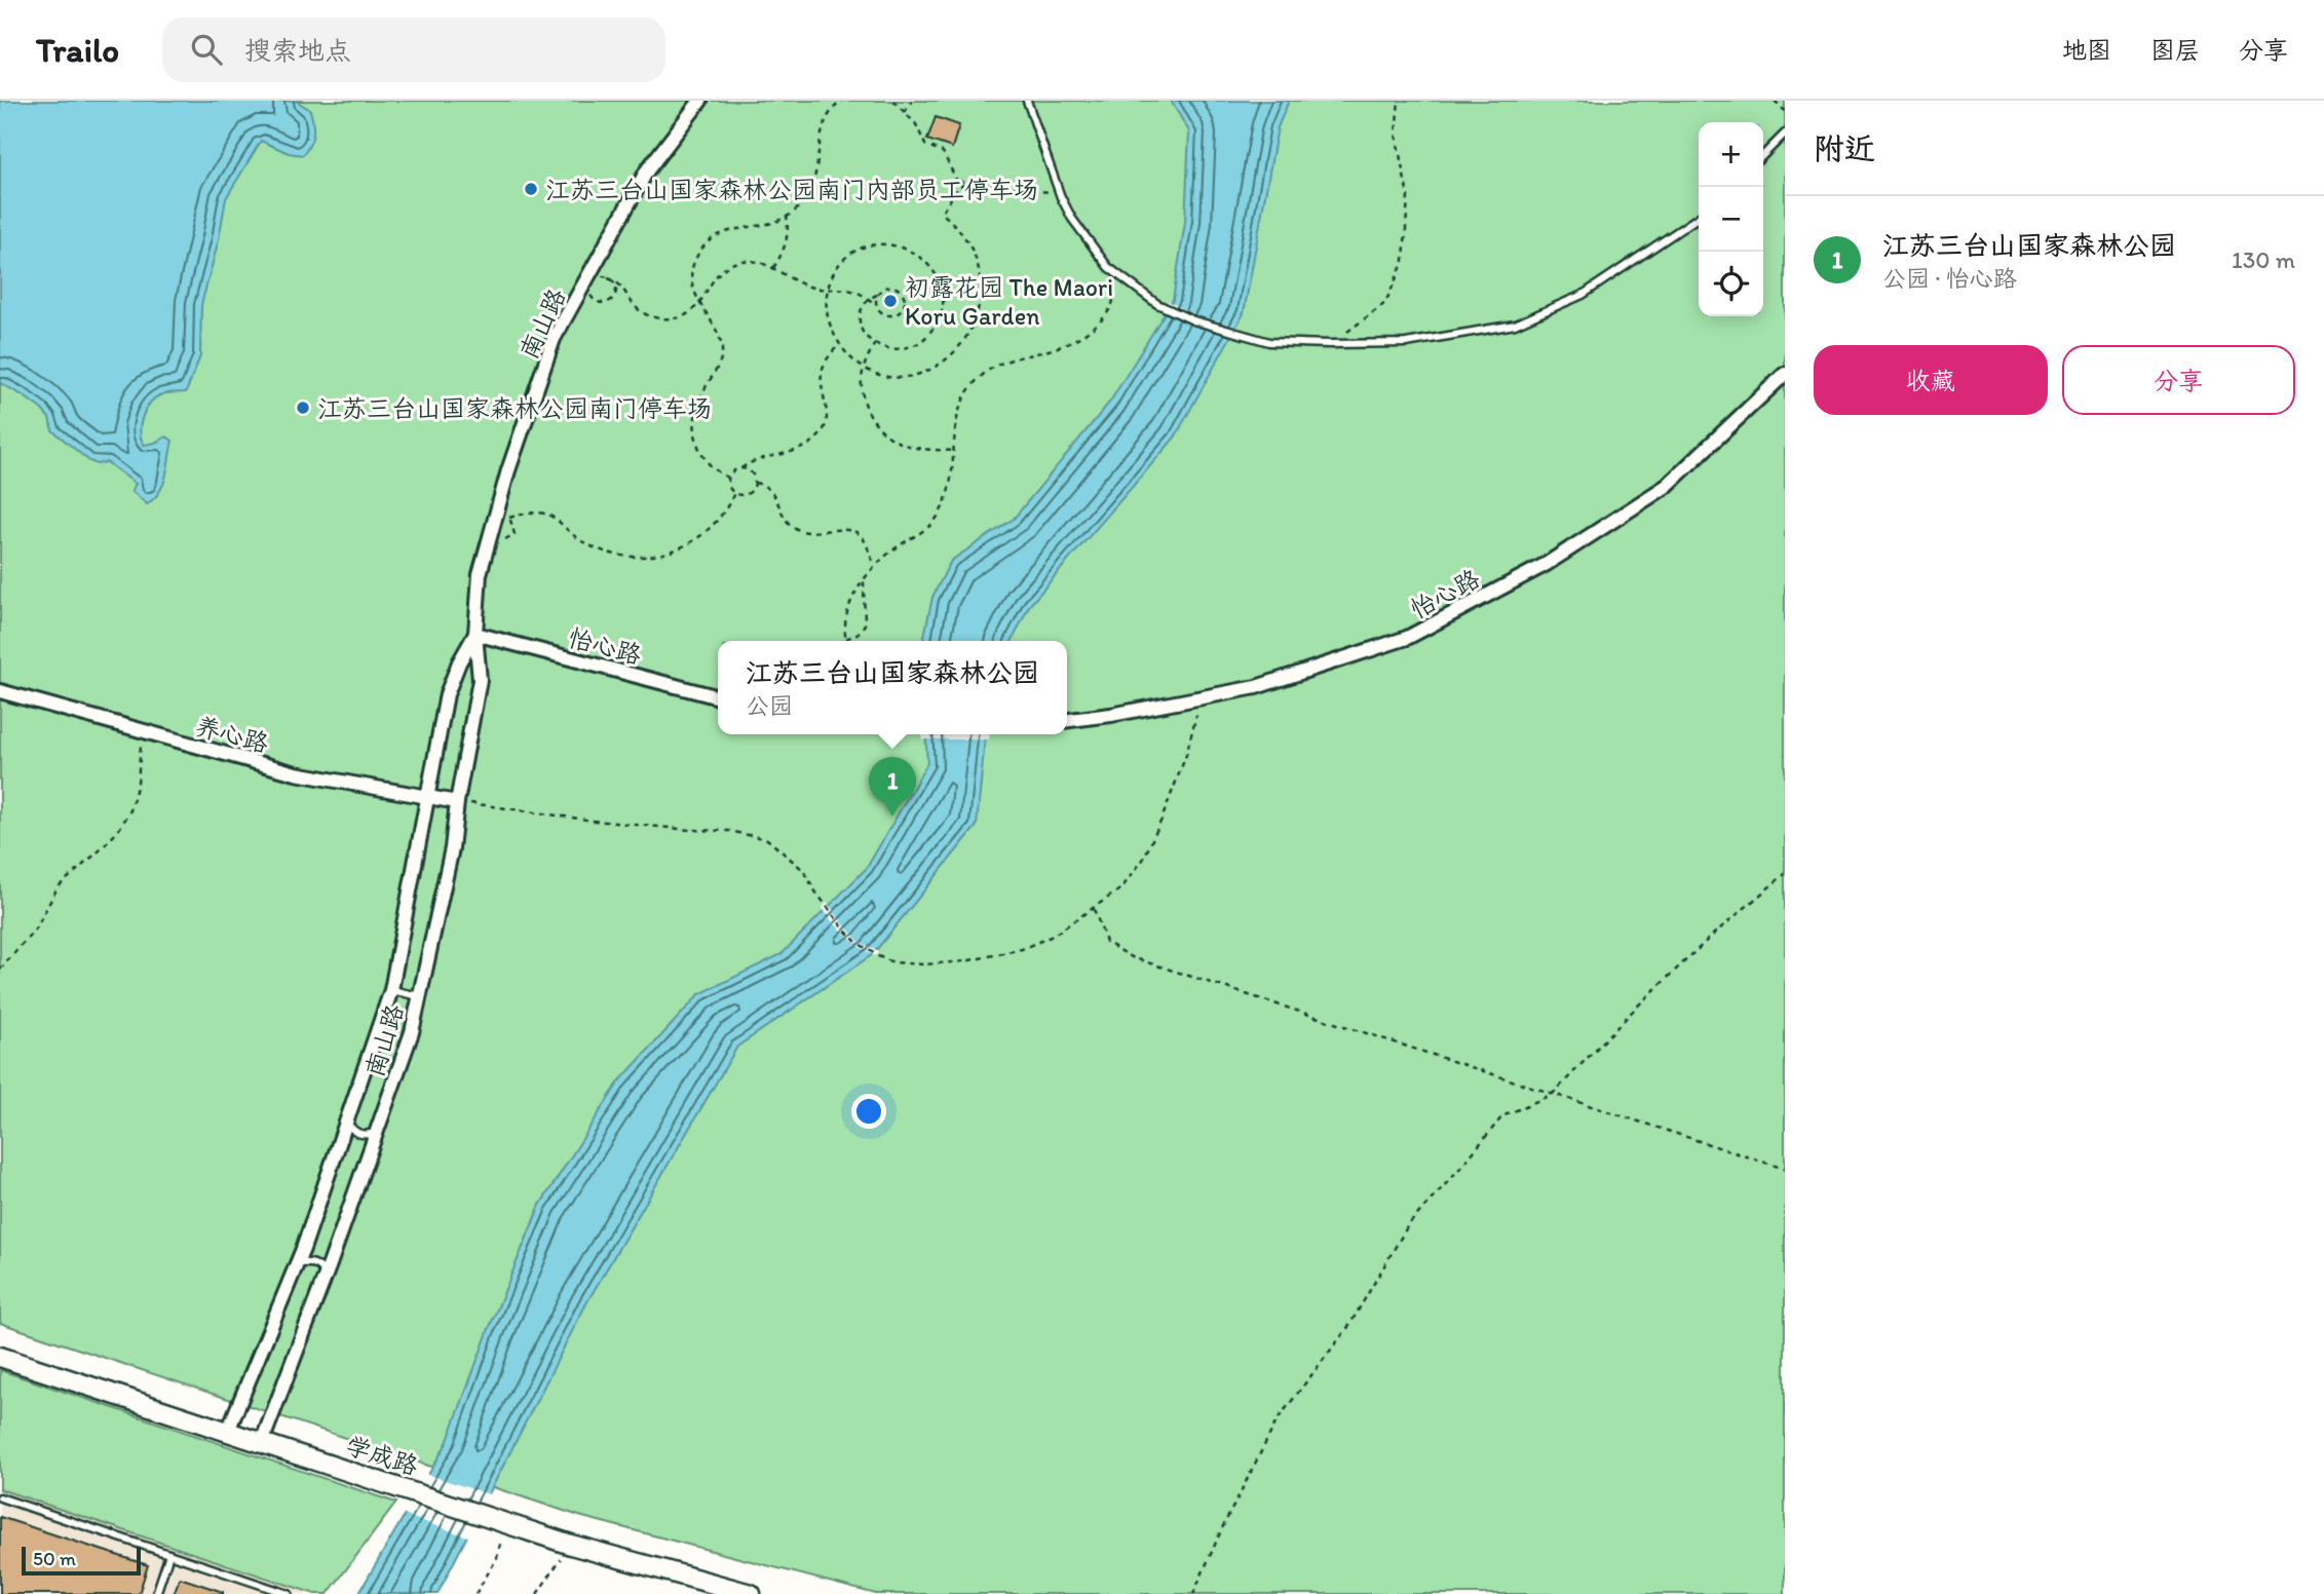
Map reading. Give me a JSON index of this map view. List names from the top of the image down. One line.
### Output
{"streets":{"street":["南山路","怡心路","养心路","学成路"]},"crossings":[["南山路","怡心路"],["南山路","养心路"],["南山路","学成路"]],"places":["江苏三台山国家森林公园南门内部员工停车场","初露花园 The Maori Koru Garden","江苏三台山国家森林公园南门停车场"],"scale_bar":"50 m","page":{"header":"Trailo","search":"搜索地点","nav":["地图","图层","分享"],"heading":"附近","map_buttons":["+","−"],"list":[{"mark":"1","name":"江苏三台山国家森林公园","note":"公园 · 怡心路","value":"130 m"}],"buttons":["收藏","分享"],"popup":["江苏三台山国家森林公园","公园"],"pins":"1","scale":"50 m"}}
